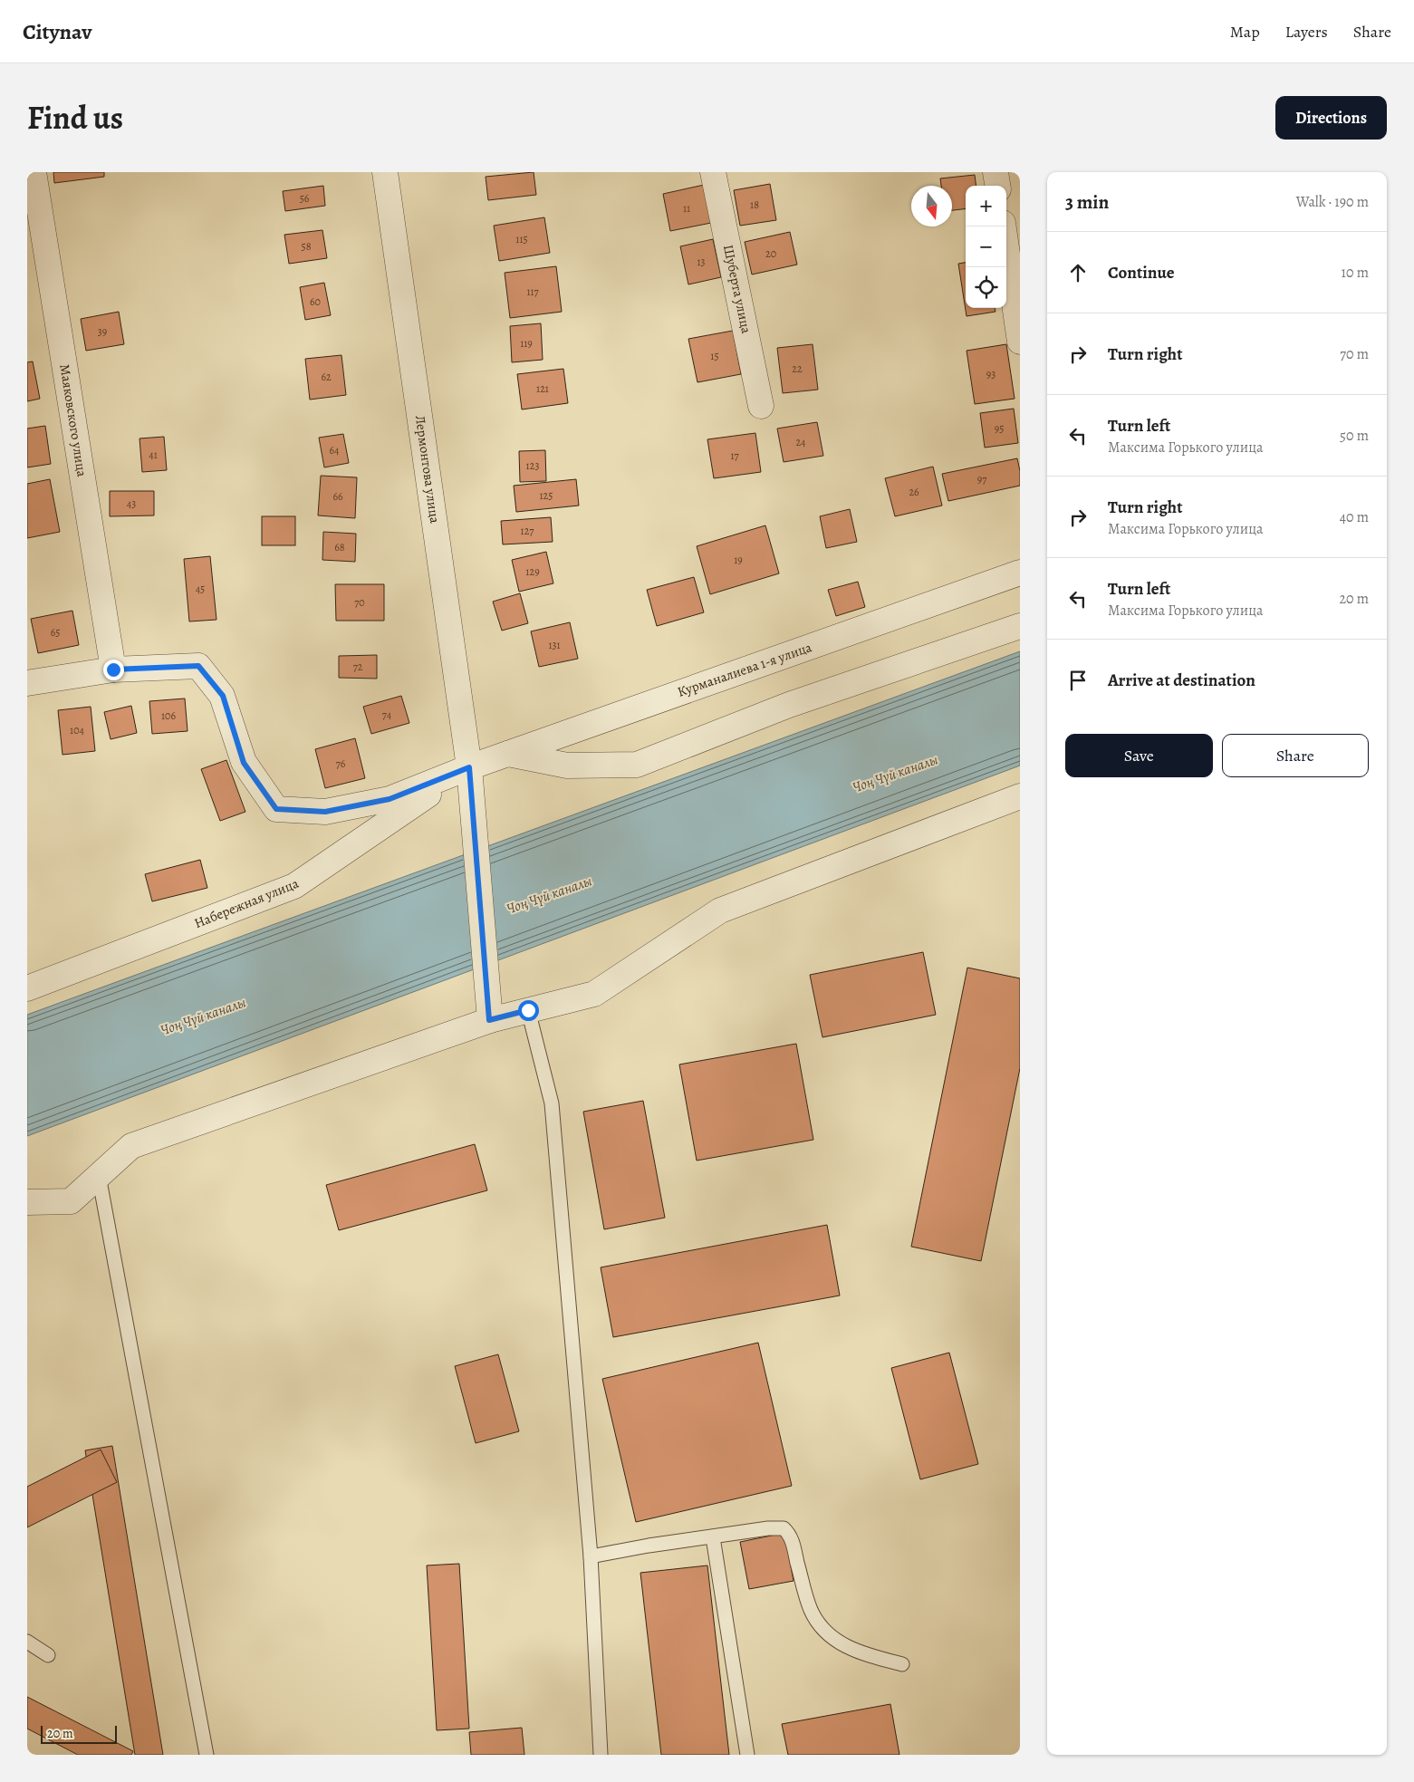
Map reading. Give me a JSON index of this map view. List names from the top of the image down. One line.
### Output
{"streets":{"street":["Шуберта улица","Маяковского улица","Лермонтова улица","Курманалиева 1-я улица","Набережная улица"]},"crossings":[["Лермонтова улица","Курманалиева 1-я улица"],["Лермонтова улица","Набережная улица"],["Курманалиева 1-я улица","Набережная улица"]],"water":["Чоң Чүй каналы"],"house_numbers":["56","18","11","115","58","20","13","117","60","39","119","15","22","93","62","121","95","24","64","41","17","123","97","26","125","66","43","127","68","19","129","45","70","65","131","72","74","106","104","76"],"scale_bar":"20 m","north":"bottom","page":{"header":"Citynav","nav":["Map","Layers","Share"],"title":"Find us","buttons":["Directions",["Save","Share"]],"heading":["3 min","Walk · 190 m"],"map_buttons":["+","−"],"list":[["Continue","10 m"],["Turn right","70 m"],["Turn left","Максима Горького улица","50 m"],["Turn right","Максима Горького улица","40 m"],["Turn left","Максима Горького улица","20 m"],"Arrive at destination"],"scale":"20 m"}}
